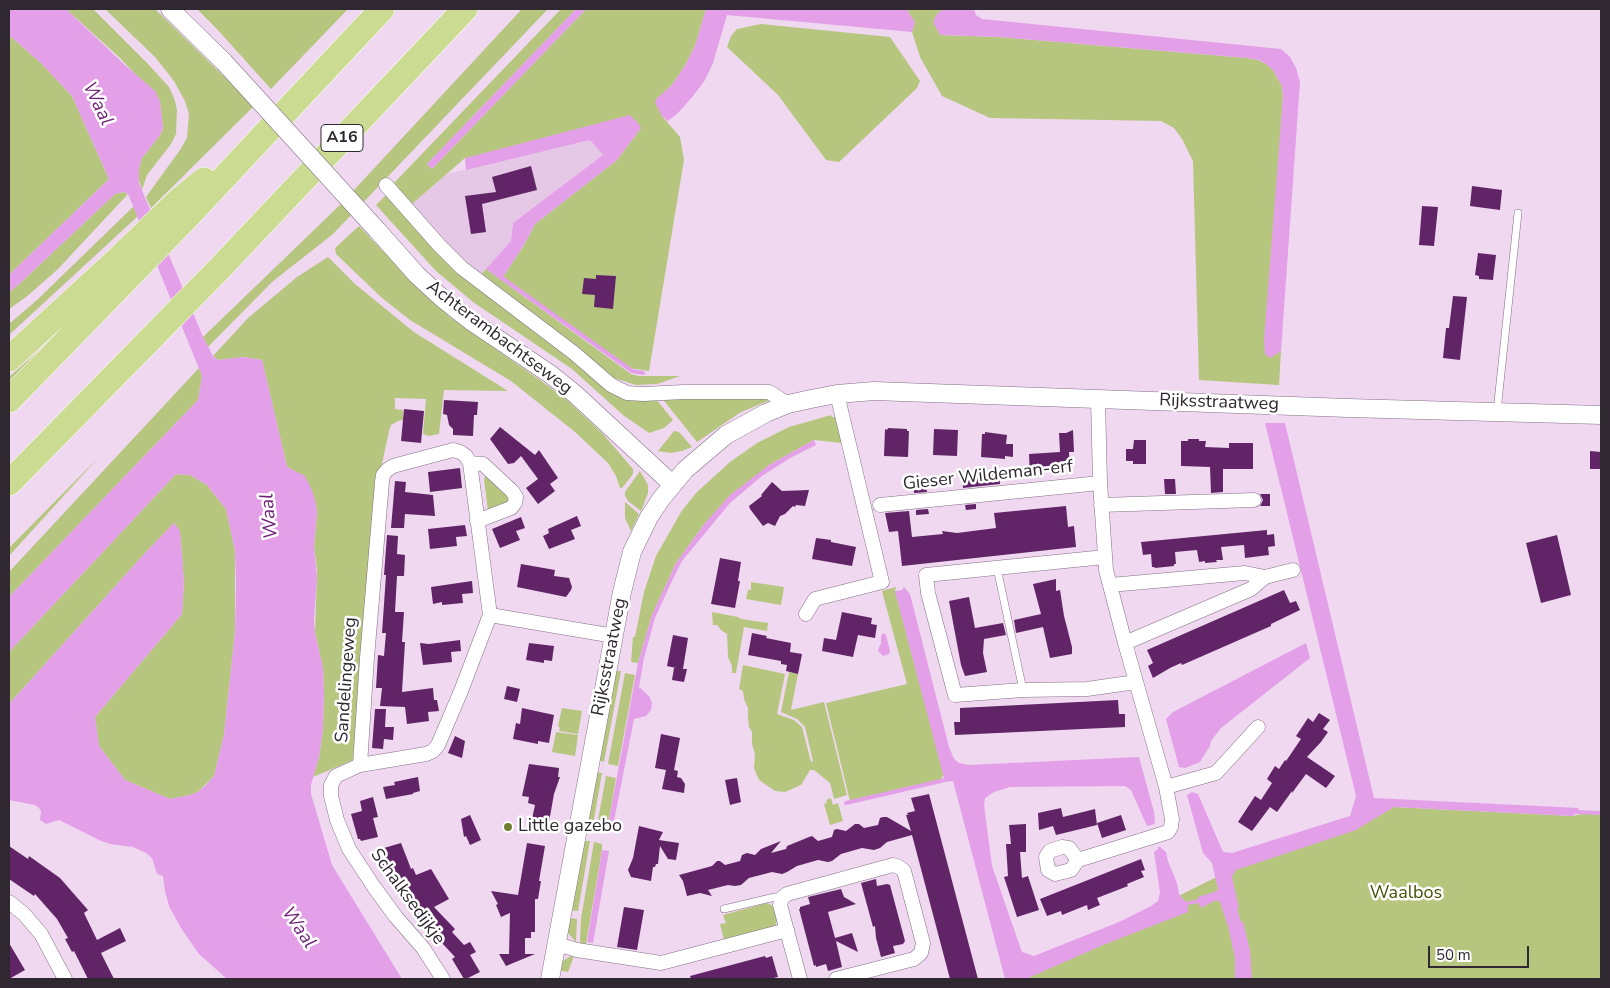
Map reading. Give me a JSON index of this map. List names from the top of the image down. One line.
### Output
{"streets":{"highway":["A16"],"street":["Achterambachtseweg","Rijksstraatweg","Gieser Wildeman-erf","Sandelingeweg","Schalksedijkje"]},"crossings":[["Achterambachtseweg","Rijksstraatweg"],["Rijksstraatweg","Gieser Wildeman-erf"],["Sandelingeweg","Schalksedijkje"]],"water":["Waal"],"parks":["Waalbos"],"places":["Little gazebo"],"scale_bar":"50 m"}
